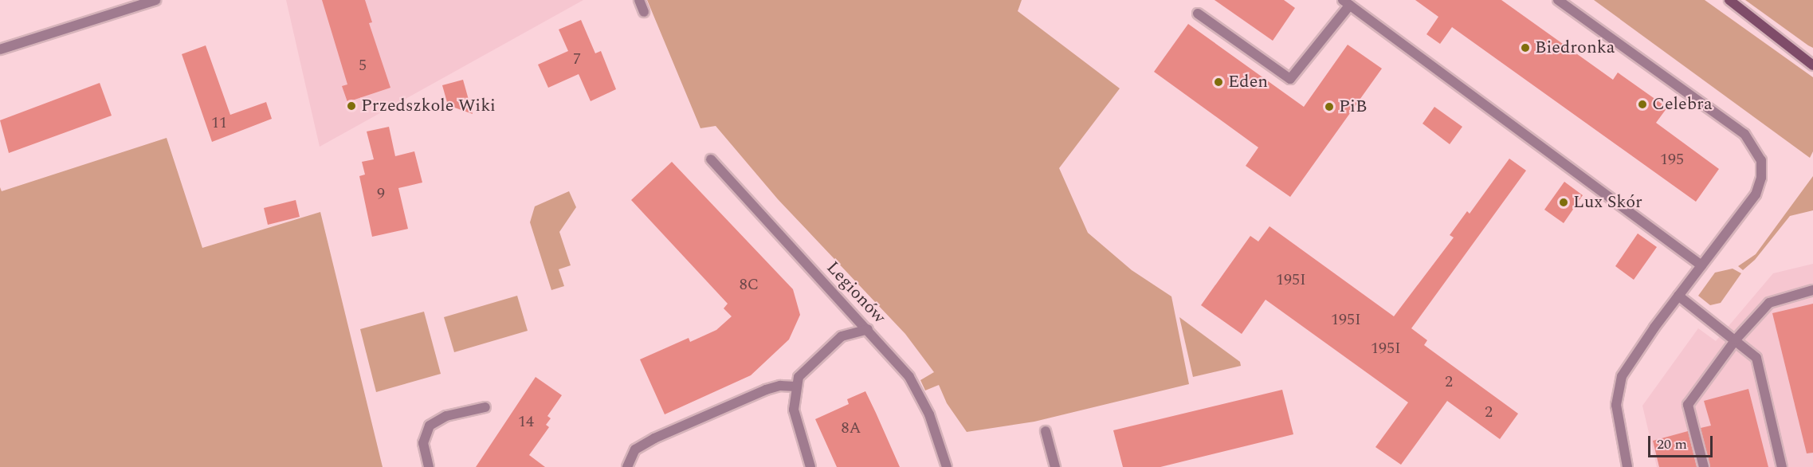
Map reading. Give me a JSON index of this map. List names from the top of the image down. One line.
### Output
{"streets":{"street":["Legionów"]},"places":["Biedronka","Eden","Celebra","Przedszkole Wiki","PiB","Lux Skór"],"house_numbers":["7","5","11","195","9","195I","8C","195I","195I","2","2","14","8A"],"scale_bar":"20 m"}
